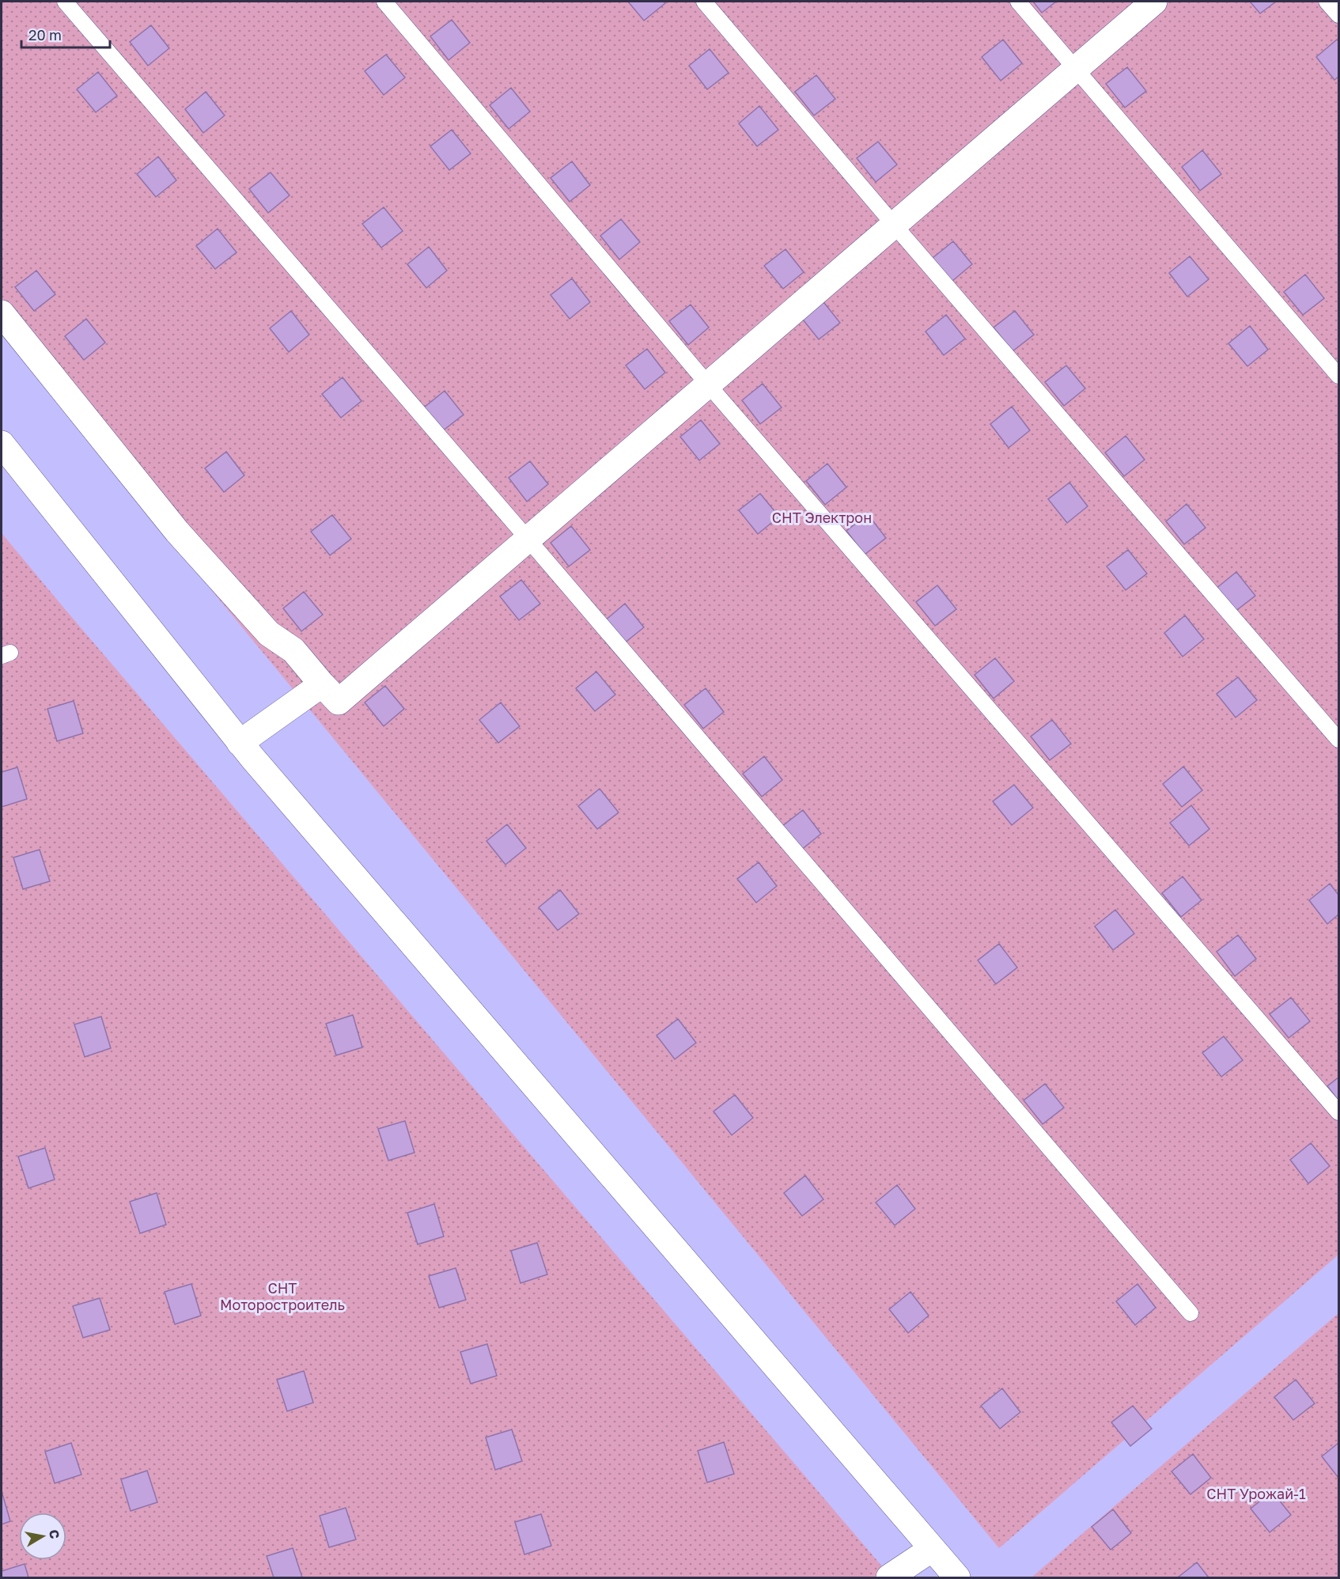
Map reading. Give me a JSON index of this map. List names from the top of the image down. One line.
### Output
{"parks":["СНТ Электрон","СНТ Моторостроитель","СНТ Урожай-1"],"scale_bar":"20 m","north":"right"}
